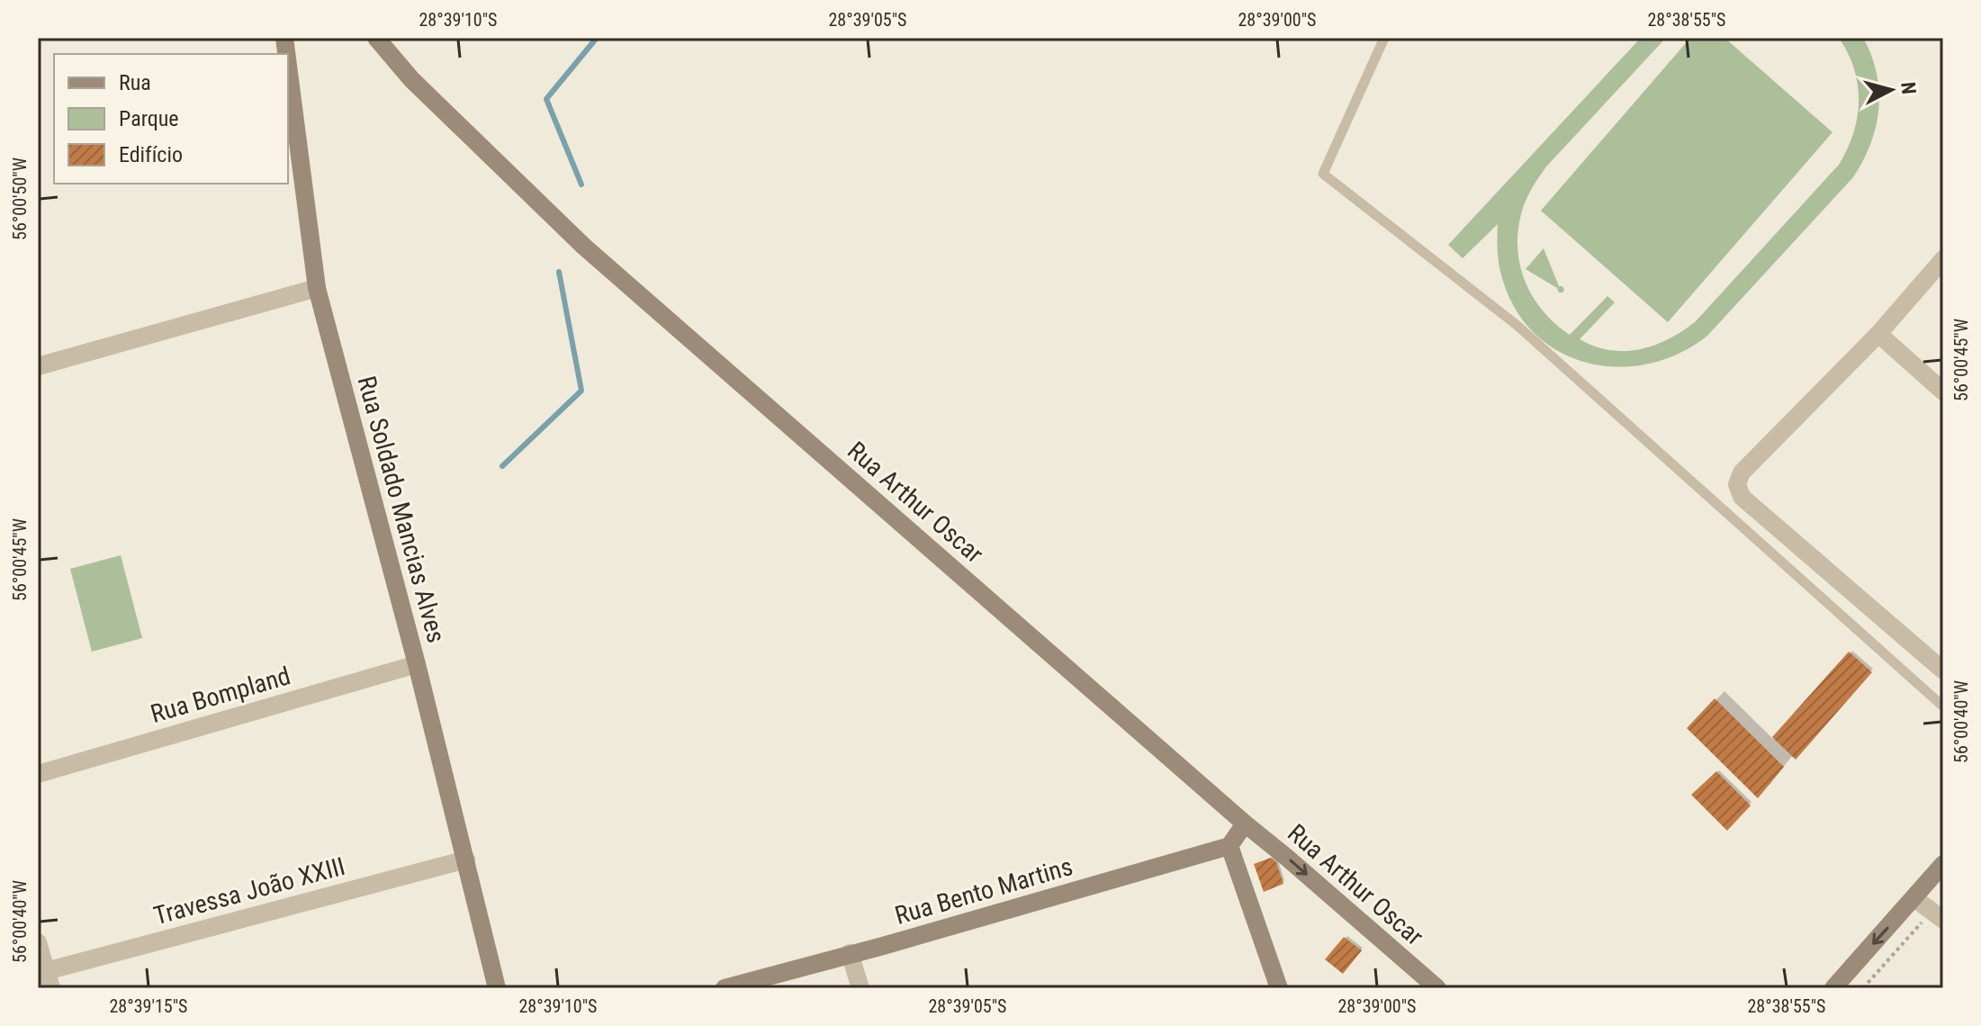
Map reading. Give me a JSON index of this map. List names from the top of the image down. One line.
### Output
{"streets":{"street":["Rua Arthur Oscar","Rua Soldado Mancias Alves","Rua Bompland","Travessa João XXIII","Rua Bento Martins"]},"crossings":[["Rua Soldado Mancias Alves","Rua Bompland"],["Rua Soldado Mancias Alves","Travessa João XXIII"]],"legend":["Rua","Parque","Edifício"],"north":"right","coordinates":["28°39'10\"S","28°39'05\"S","28°39'00\"S","28°38'55\"S","56°00'50\"W","56°00'45\"W","56°00'40\"W","28°39'15\"S"]}
